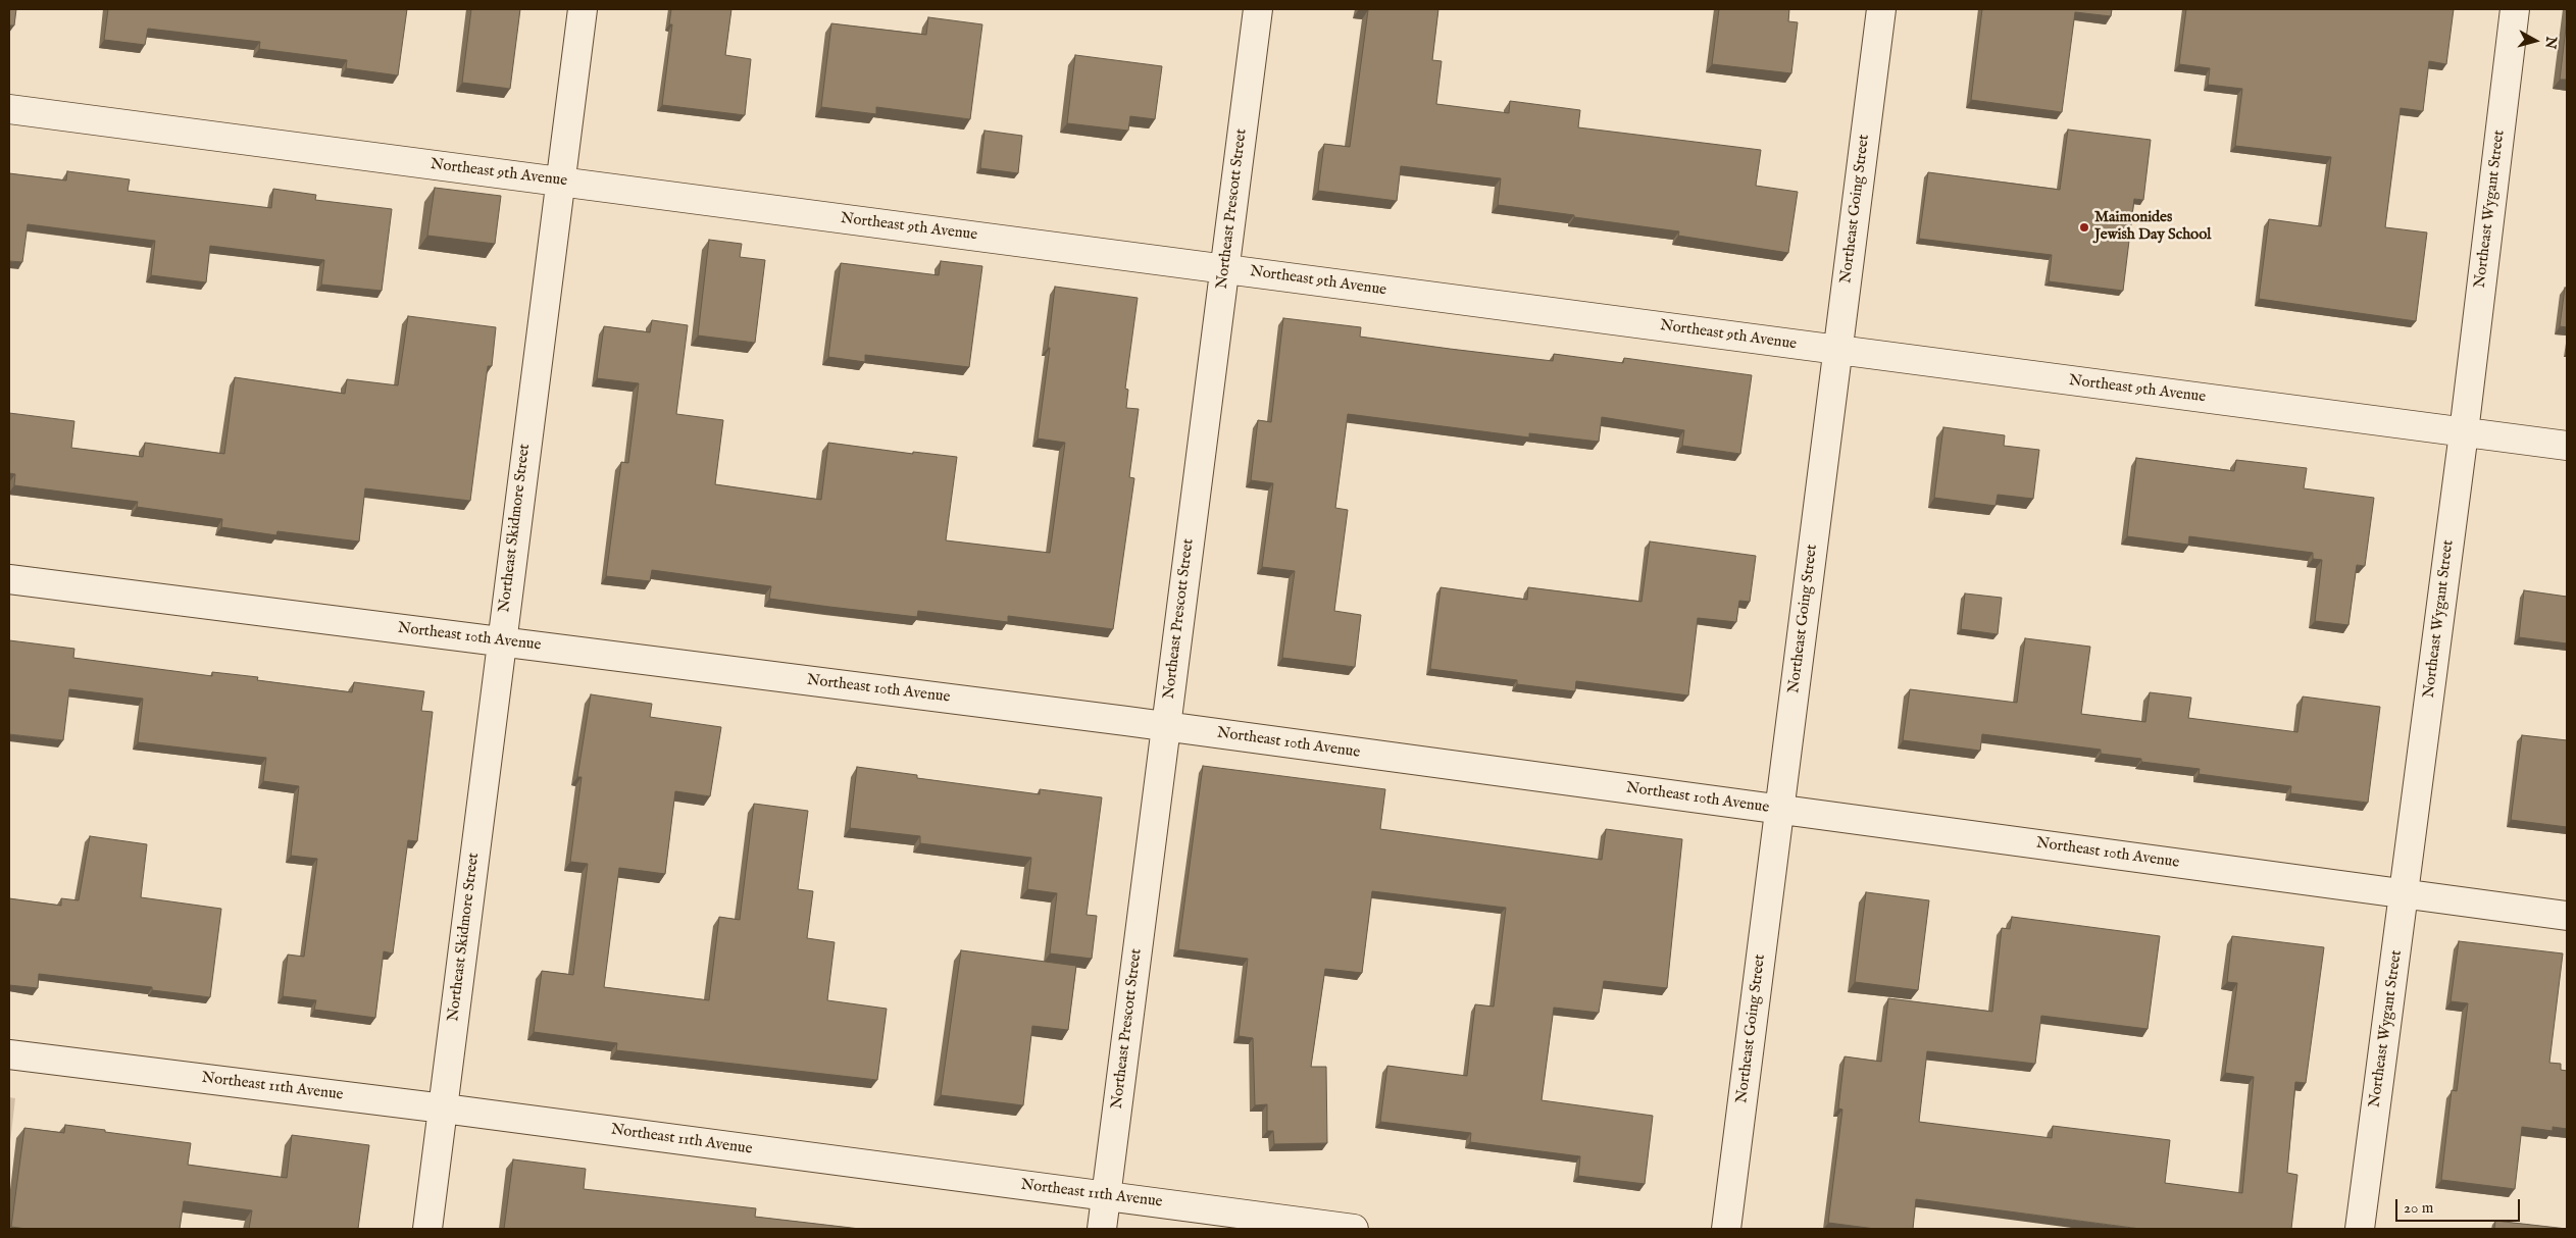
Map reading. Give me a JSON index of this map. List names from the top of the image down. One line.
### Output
{"streets":{"street":["Northeast 9th Avenue","Northeast Prescott Street","Northeast Going Street","Northeast Wygant Street","Northeast Skidmore Street","Northeast 10th Avenue","Northeast 11th Avenue"]},"crossings":[["Northeast 9th Avenue","Northeast Prescott Street"],["Northeast 9th Avenue","Northeast Going Street"],["Northeast 9th Avenue","Northeast Wygant Street"],["Northeast 9th Avenue","Northeast Skidmore Street"],["Northeast Prescott Street","Northeast 10th Avenue"],["Northeast Prescott Street","Northeast 11th Avenue"],["Northeast Going Street","Northeast 10th Avenue"],["Northeast Wygant Street","Northeast 10th Avenue"],["Northeast Skidmore Street","Northeast 10th Avenue"],["Northeast Skidmore Street","Northeast 11th Avenue"]],"places":["Maimonides Jewish Day School"],"scale_bar":"20 m","north":"right"}
